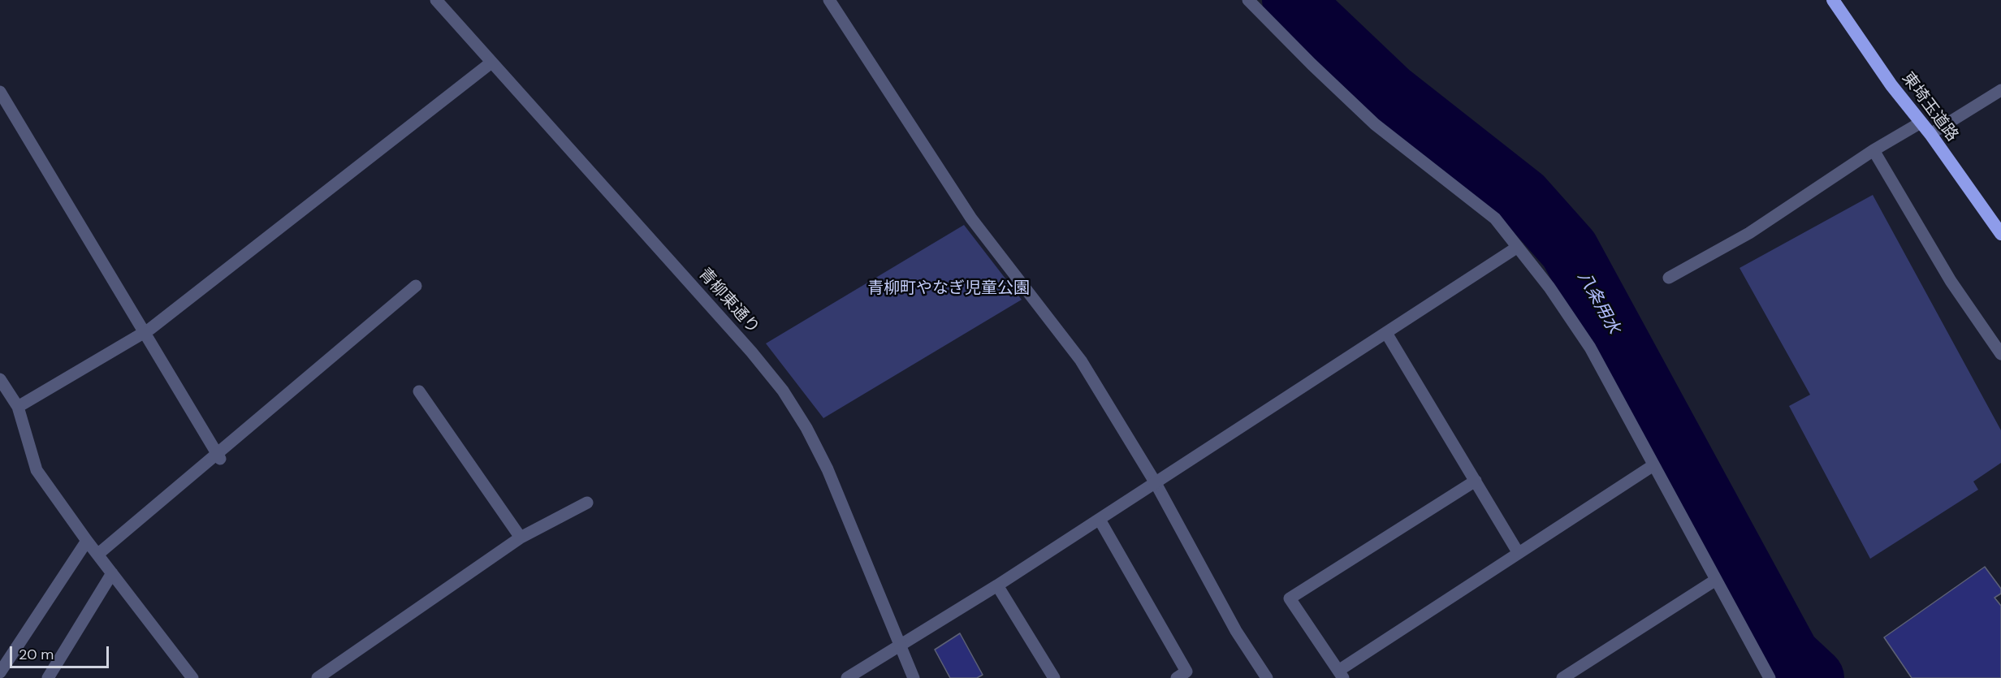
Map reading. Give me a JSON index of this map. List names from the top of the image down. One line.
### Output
{"streets":{"highway":["東埼玉道路"],"street":["青柳東通り"]},"water":["八条用水"],"parks":["青柳町やなぎ児童公園"],"scale_bar":"20 m"}
